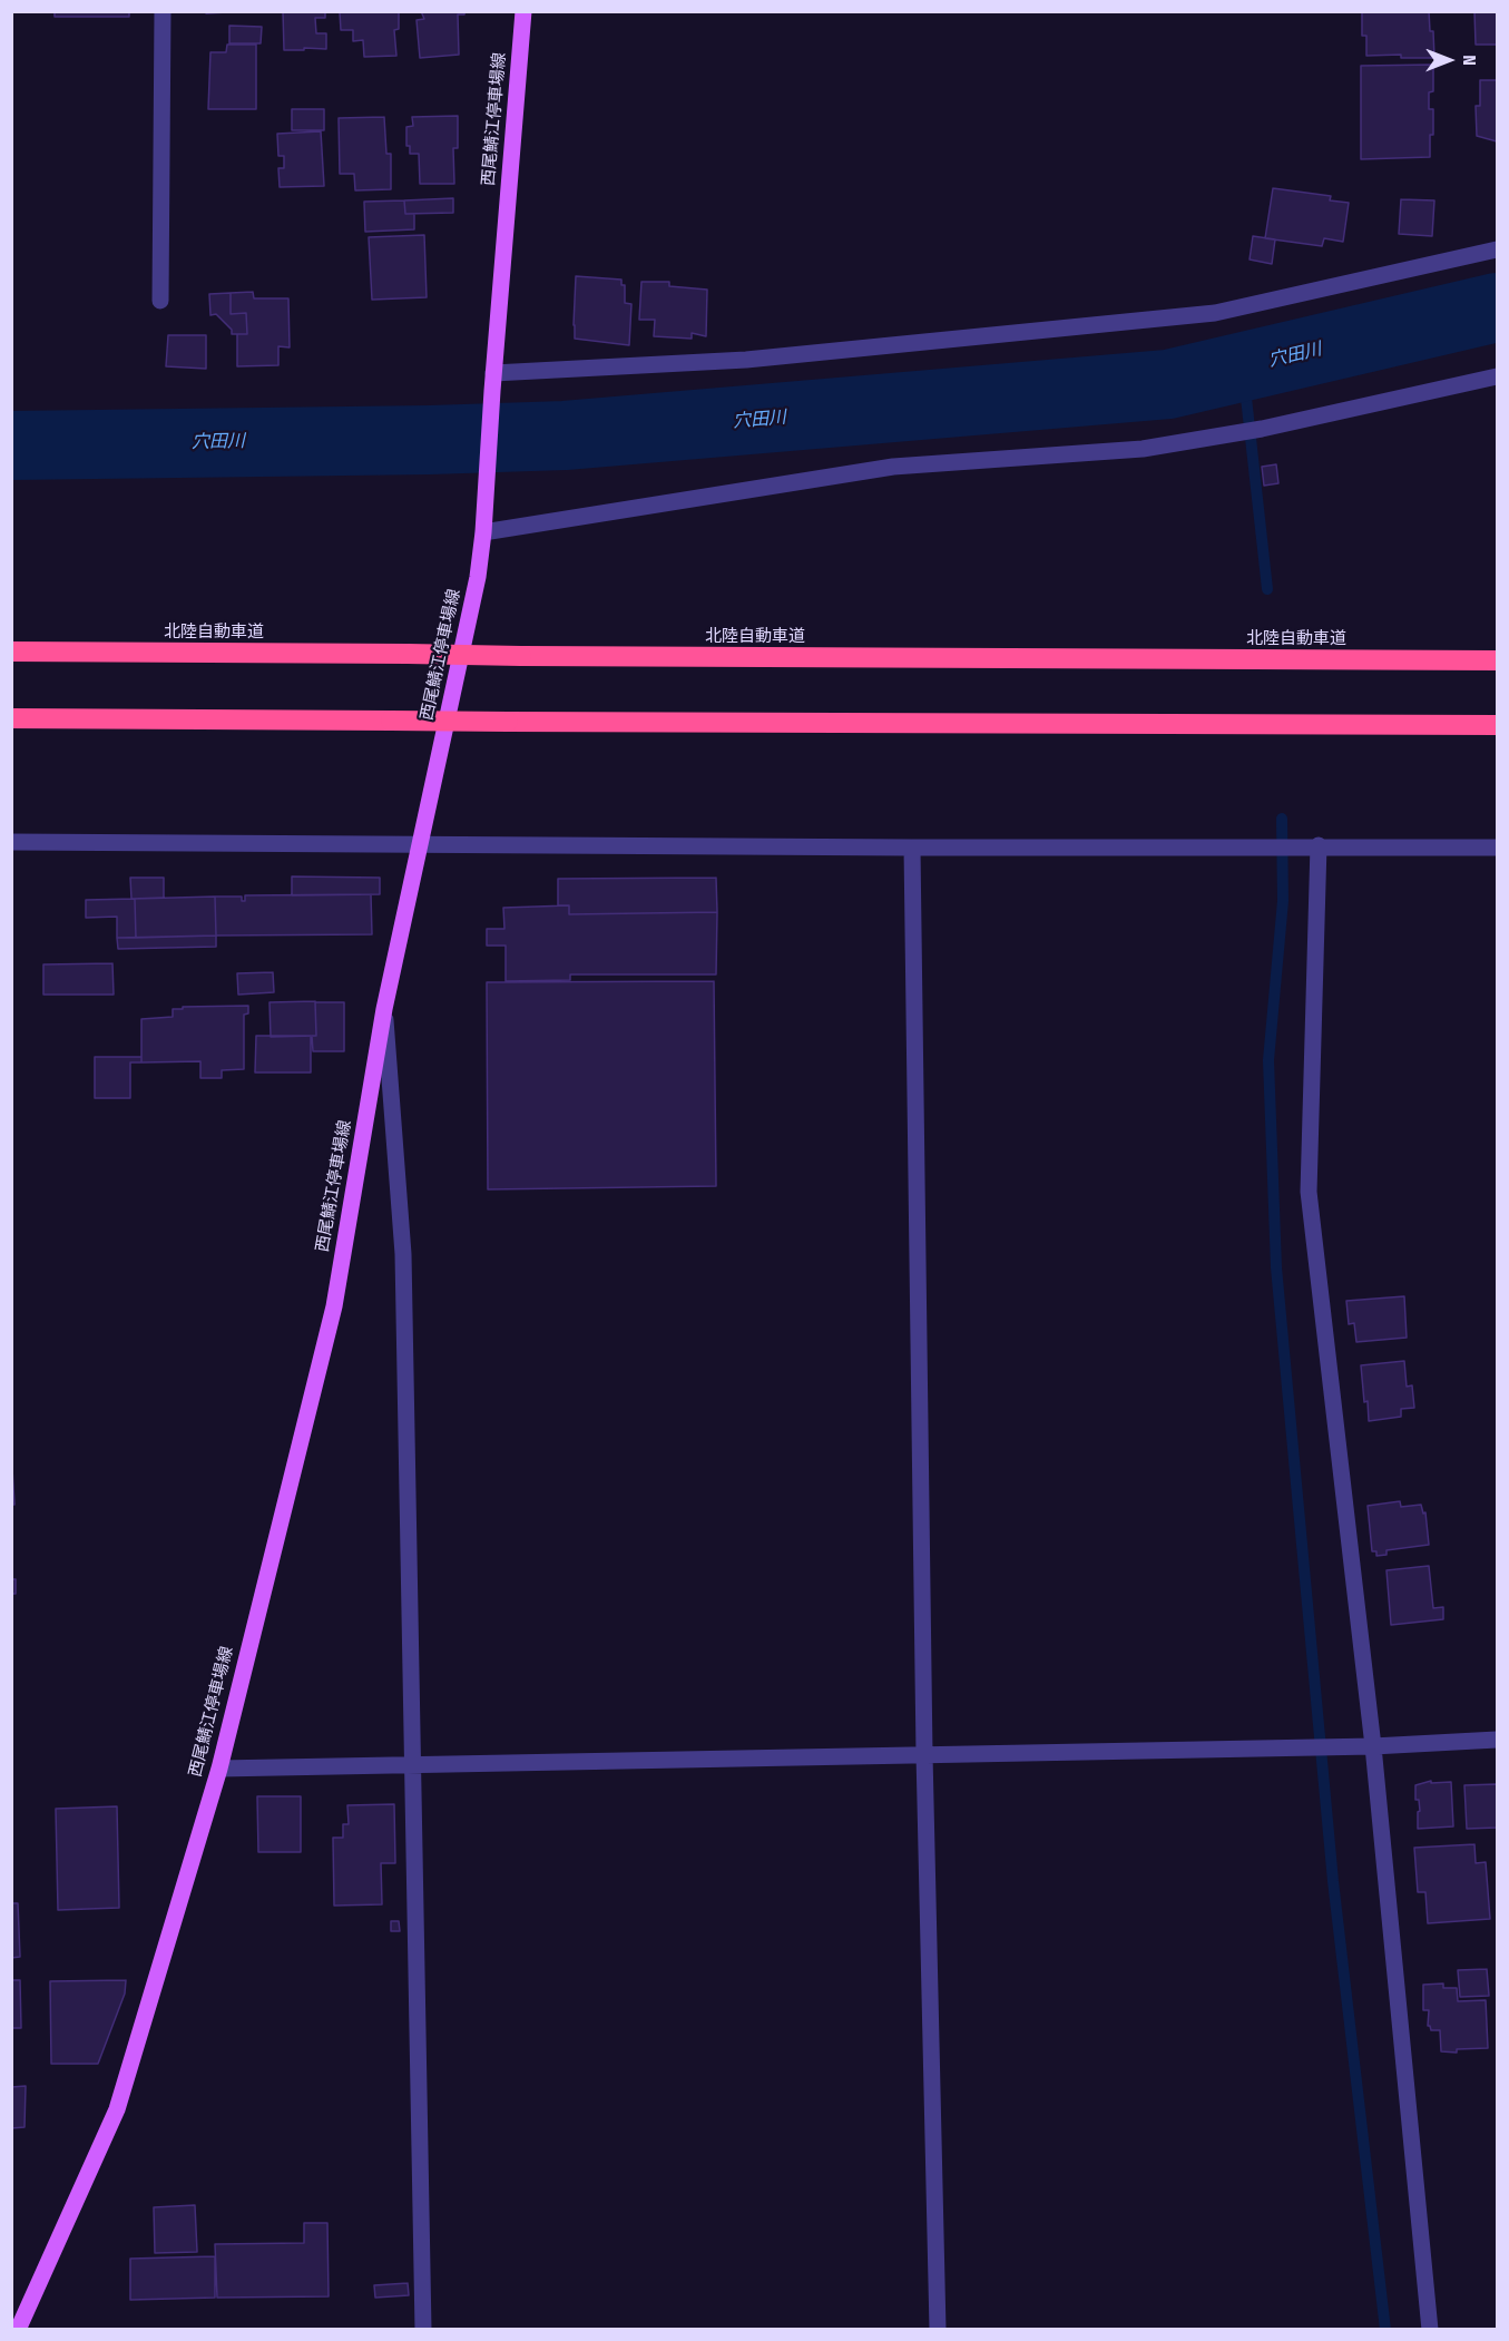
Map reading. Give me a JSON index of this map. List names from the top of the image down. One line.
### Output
{"streets":{"highway":["北陸自動車道"],"main road":["西尾鯖江停車場線"]},"water":["穴田川"],"north":"right"}
